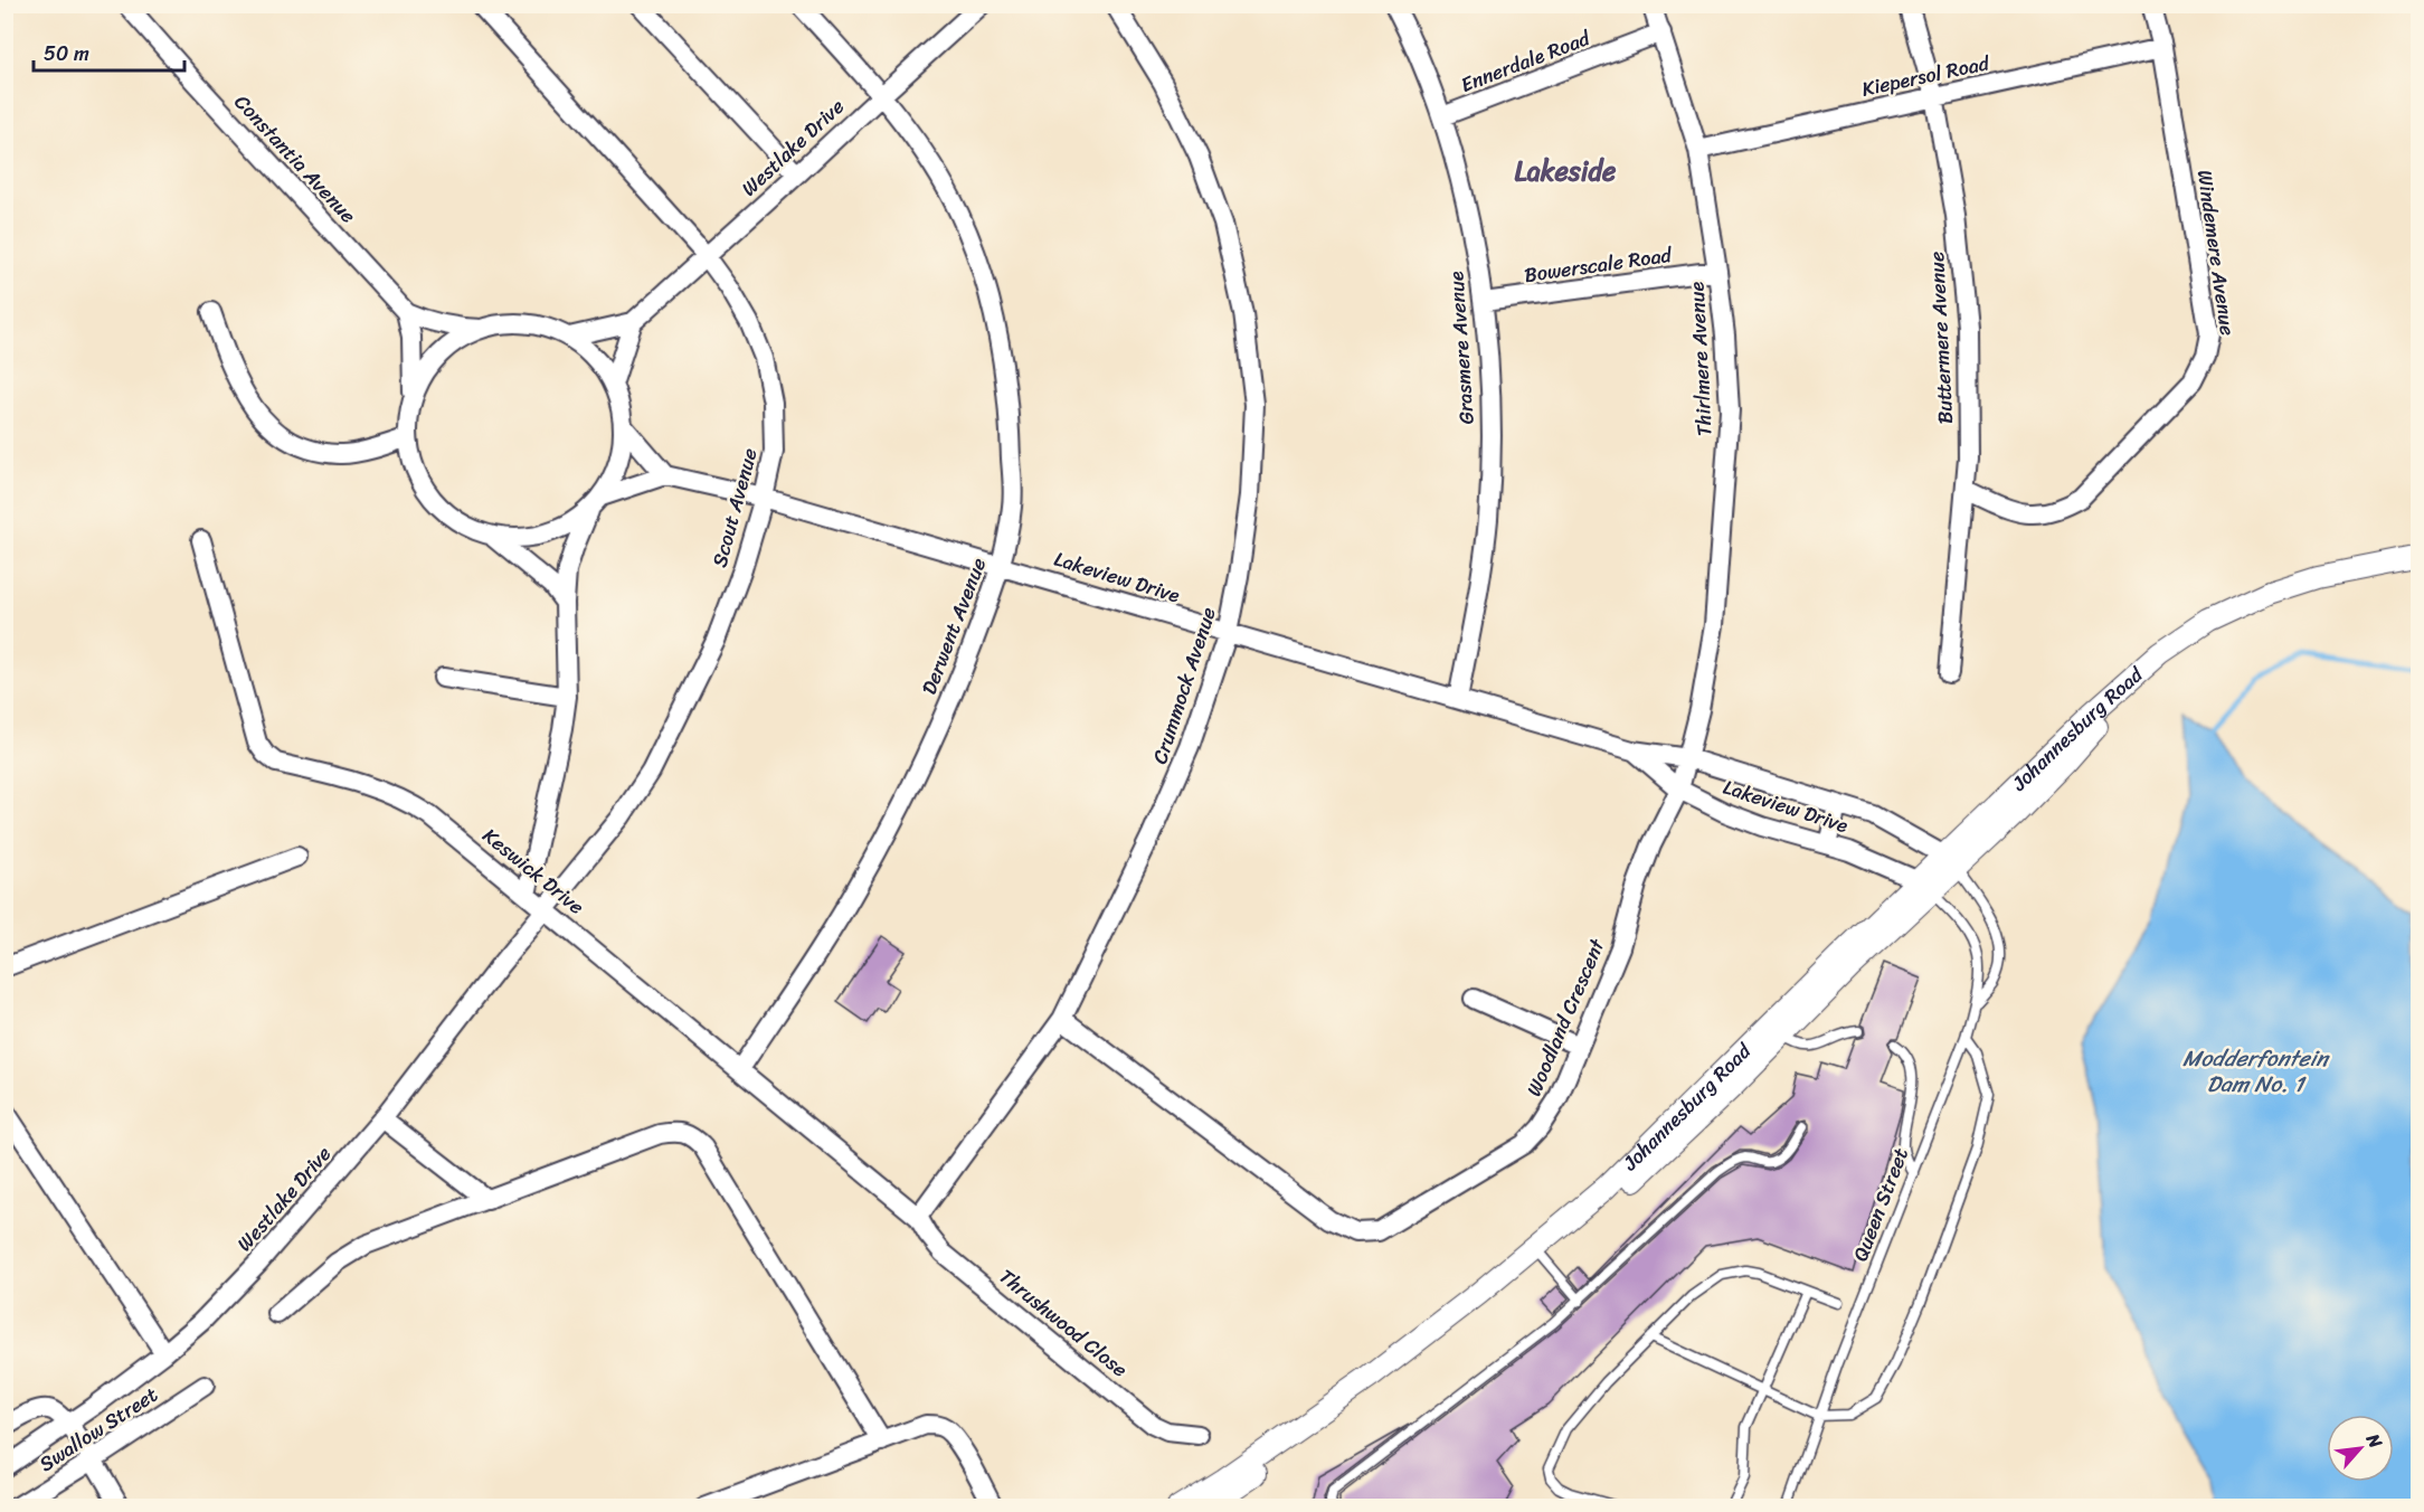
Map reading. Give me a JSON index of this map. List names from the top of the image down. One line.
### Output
{"streets":{"street":["Ennerdale Road","Kiepersol Road","Westlake Drive","Constantia Avenue","Windemere Avenue","Bowerscale Road","Buttermere Avenue","Grasmere Avenue","Thirlmere Avenue","Scout Avenue","Lakeview Drive","Derwent Avenue","Crummock Avenue","Johannesburg Road","Keswick Drive","Woodland Crescent","Thrushwood Close","Swallow Street"],"lane":["Queen Street"]},"crossings":[["Ennerdale Road","Grasmere Avenue"],["Ennerdale Road","Thirlmere Avenue"],["Kiepersol Road","Windemere Avenue"],["Kiepersol Road","Buttermere Avenue"],["Kiepersol Road","Thirlmere Avenue"],["Westlake Drive","Constantia Avenue"],["Westlake Drive","Scout Avenue"],["Westlake Drive","Derwent Avenue"],["Westlake Drive","Keswick Drive"],["Windemere Avenue","Buttermere Avenue"],["Bowerscale Road","Grasmere Avenue"],["Bowerscale Road","Thirlmere Avenue"],["Grasmere Avenue","Lakeview Drive"],["Thirlmere Avenue","Lakeview Drive"],["Thirlmere Avenue","Woodland Crescent"],["Scout Avenue","Lakeview Drive"],["Scout Avenue","Keswick Drive"],["Lakeview Drive","Derwent Avenue"],["Lakeview Drive","Crummock Avenue"],["Lakeview Drive","Johannesburg Road"],["Lakeview Drive","Woodland Crescent"],["Lakeview Drive","Queen Street"],["Derwent Avenue","Keswick Drive"],["Crummock Avenue","Keswick Drive"],["Crummock Avenue","Woodland Crescent"],["Crummock Avenue","Thrushwood Close"],["Johannesburg Road","Queen Street"],["Keswick Drive","Thrushwood Close"]],"districts":["Lakeside"],"water":["Modderfontein Dam No. 1"],"scale_bar":"50 m","north":"top right"}
